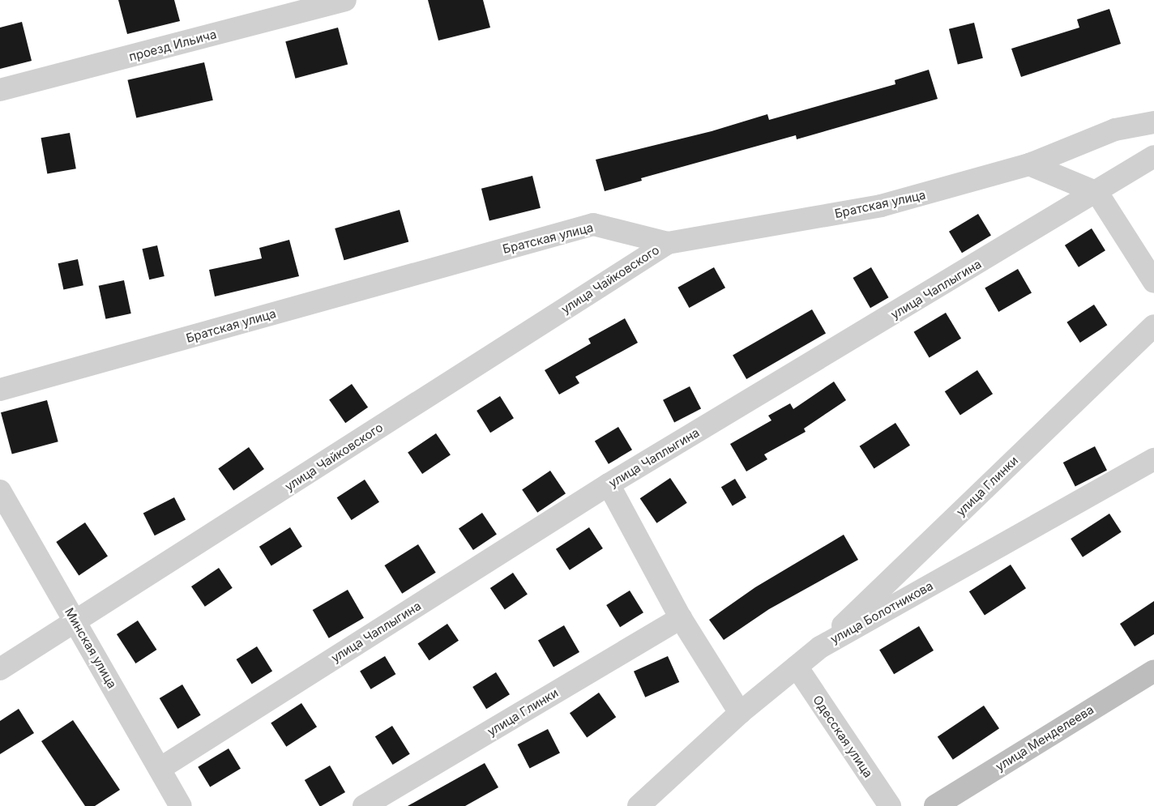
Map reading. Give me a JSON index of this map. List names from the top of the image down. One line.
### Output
{"streets":{"street":["проезд Ильича","Братская улица","улица Чайковского","улица Чаплыгина","улица Глинки","улица Болотникова","Минская улица","Одесская улица","улица Менделеева"]},"crossings":[["Братская улица","улица Чайковского"],["улица Чайковского","Минская улица"],["улица Чаплыгина","Минская улица"],["улица Глинки","улица Болотникова"],["улица Болотникова","Одесская улица"]]}
